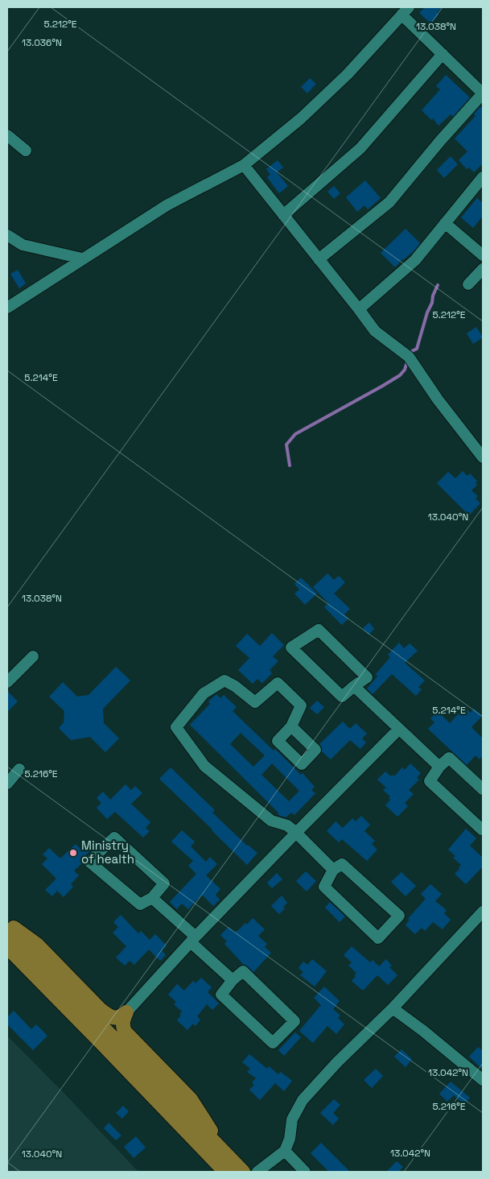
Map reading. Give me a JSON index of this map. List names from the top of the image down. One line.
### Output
{"places":["Ministry of health"],"coordinates":["5.212°E","13.038°N","13.036°N","5.214°E","13.040°N","5.216°E","13.042°N"]}
